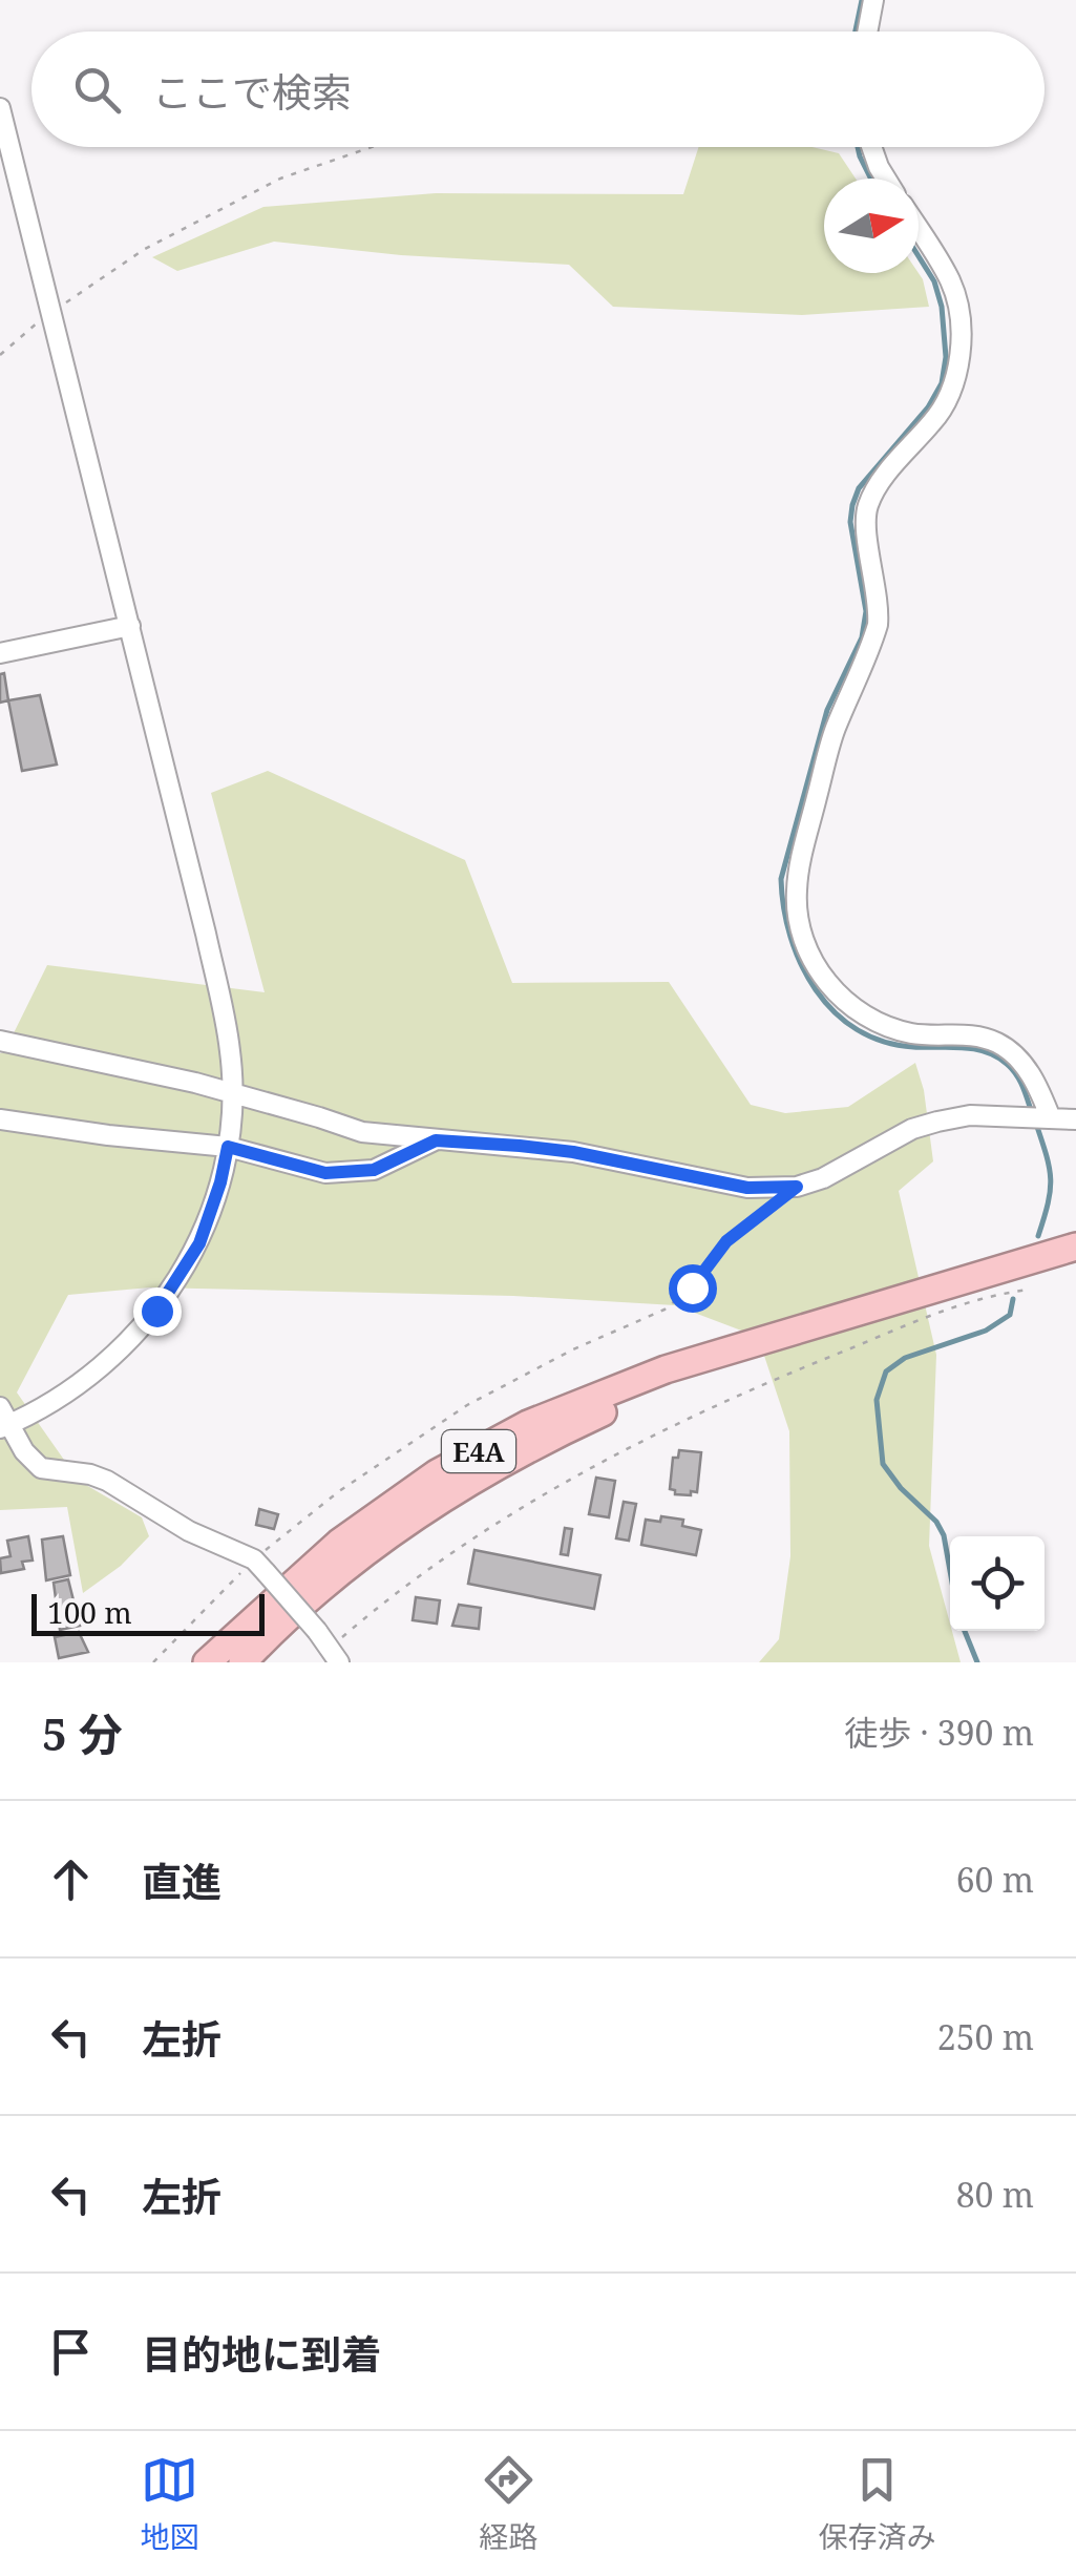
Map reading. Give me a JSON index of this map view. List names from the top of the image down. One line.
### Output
{"streets":{"highway":["E4A"]},"scale_bar":"100 m","north":"right","page":{"search":"ここで検索","scale":"100 m","heading":["5 分","徒歩 · 390 m"],"list":[["直進","60 m"],["左折","250 m"],["左折","80 m"],"目的地に到着"],"nav":["地図","経路","保存済み"]}}
